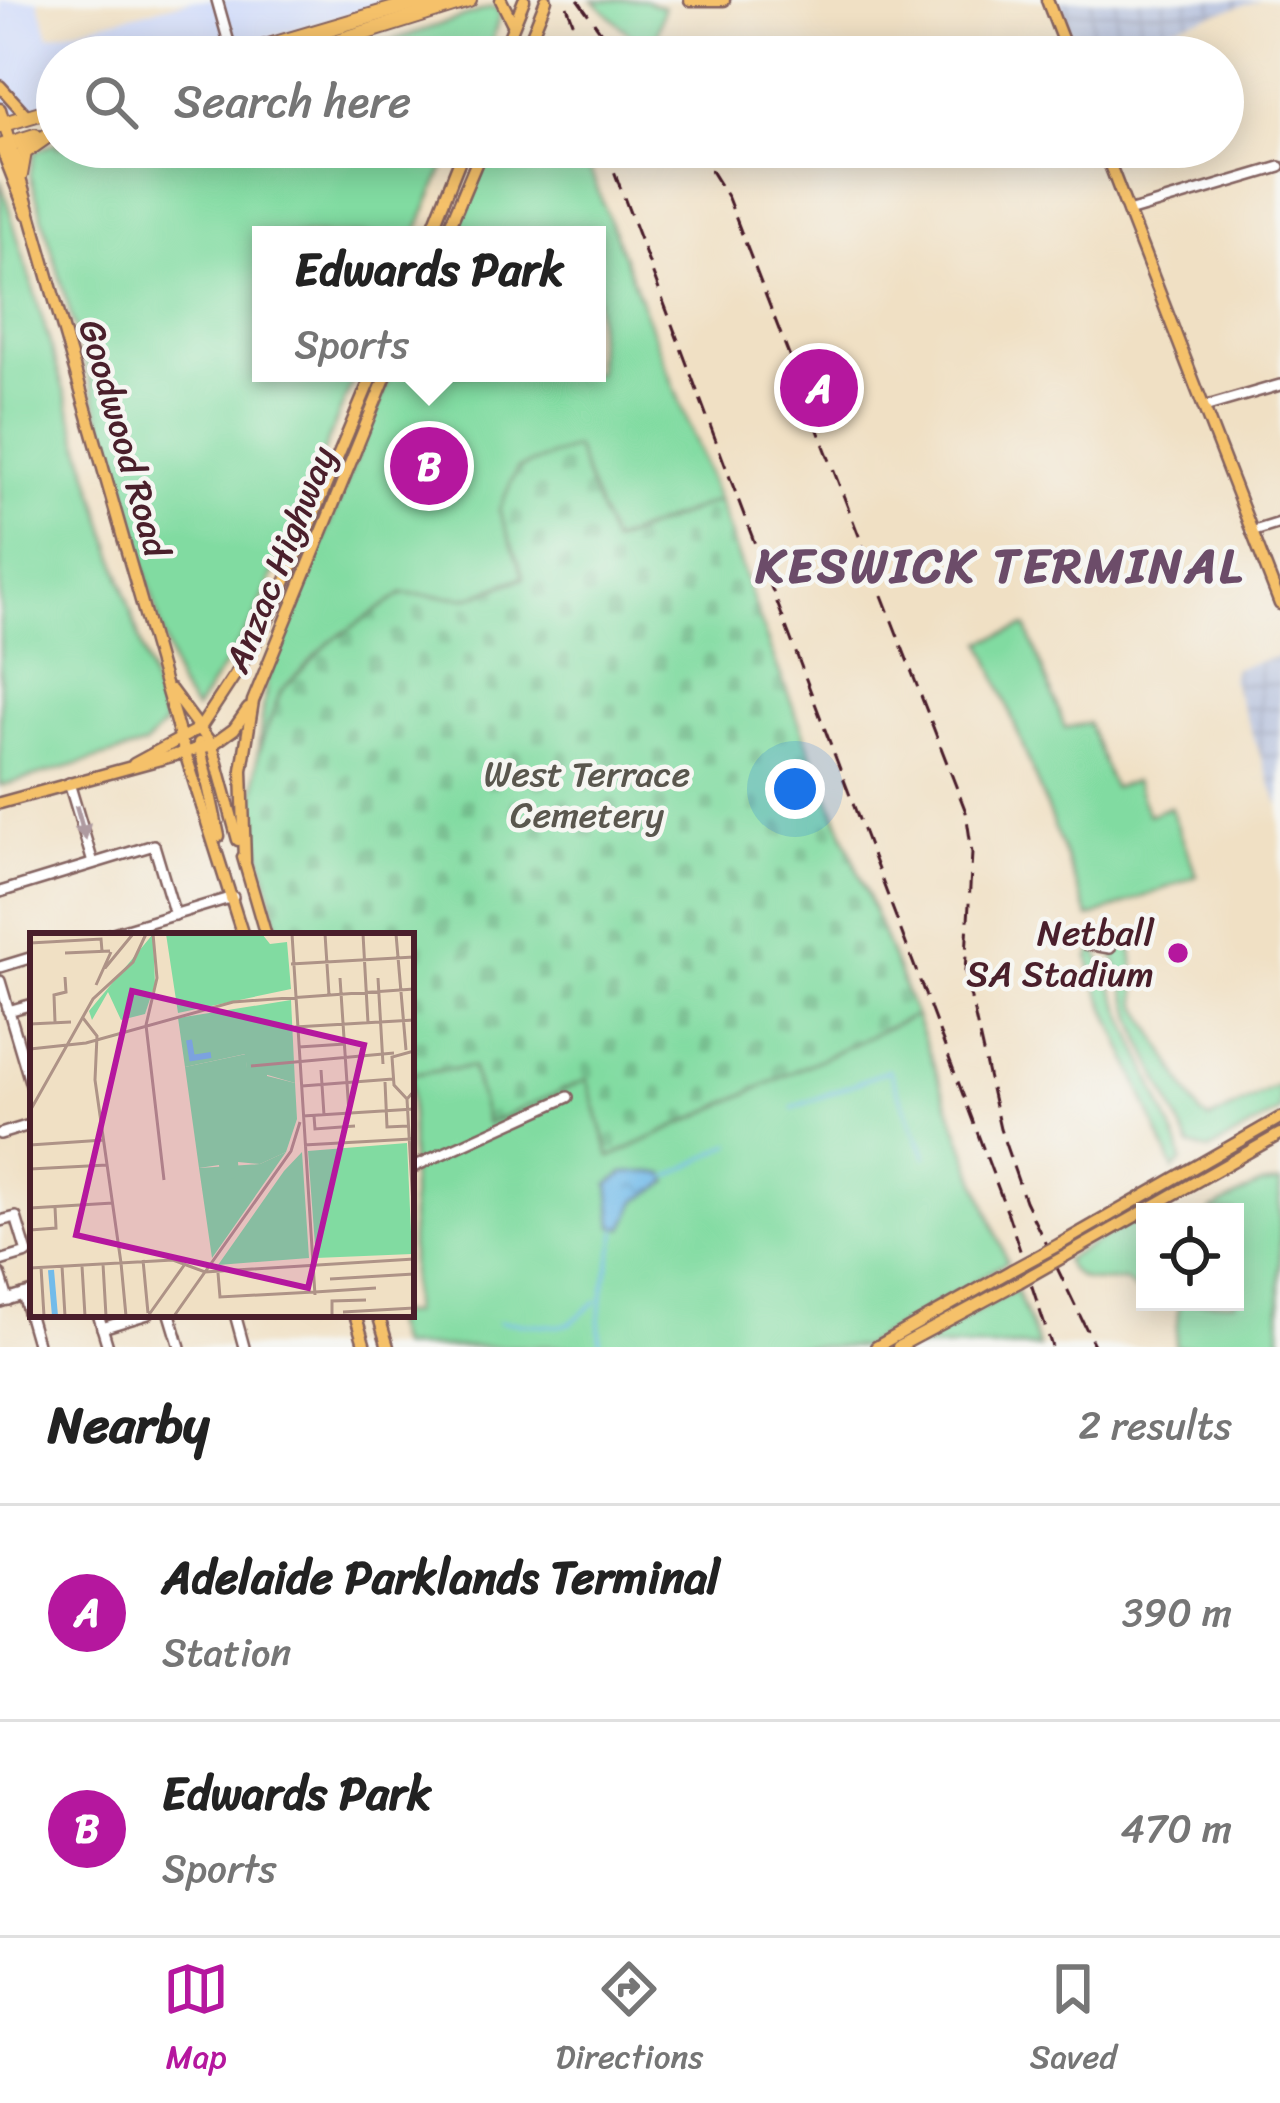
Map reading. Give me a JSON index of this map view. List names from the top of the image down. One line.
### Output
{"streets":{"main road":["Goodwood Road","Anzac Highway"]},"crossings":[["Goodwood Road","Anzac Highway"]],"districts":["KESWICK TERMINAL"],"parks":["West Terrace Cemetery"],"places":["Netball SA Stadium"],"page":{"search":"Search here","popup":["Edwards Park","Sports"],"pins":["A","B"],"heading":["Nearby","2 results"],"list":[{"mark":"A","name":"Adelaide Parklands Terminal","note":"Station","value":"390 m"},{"mark":"B","name":"Edwards Park","note":"Sports","value":"470 m"}],"nav":["Map","Directions","Saved"]}}
